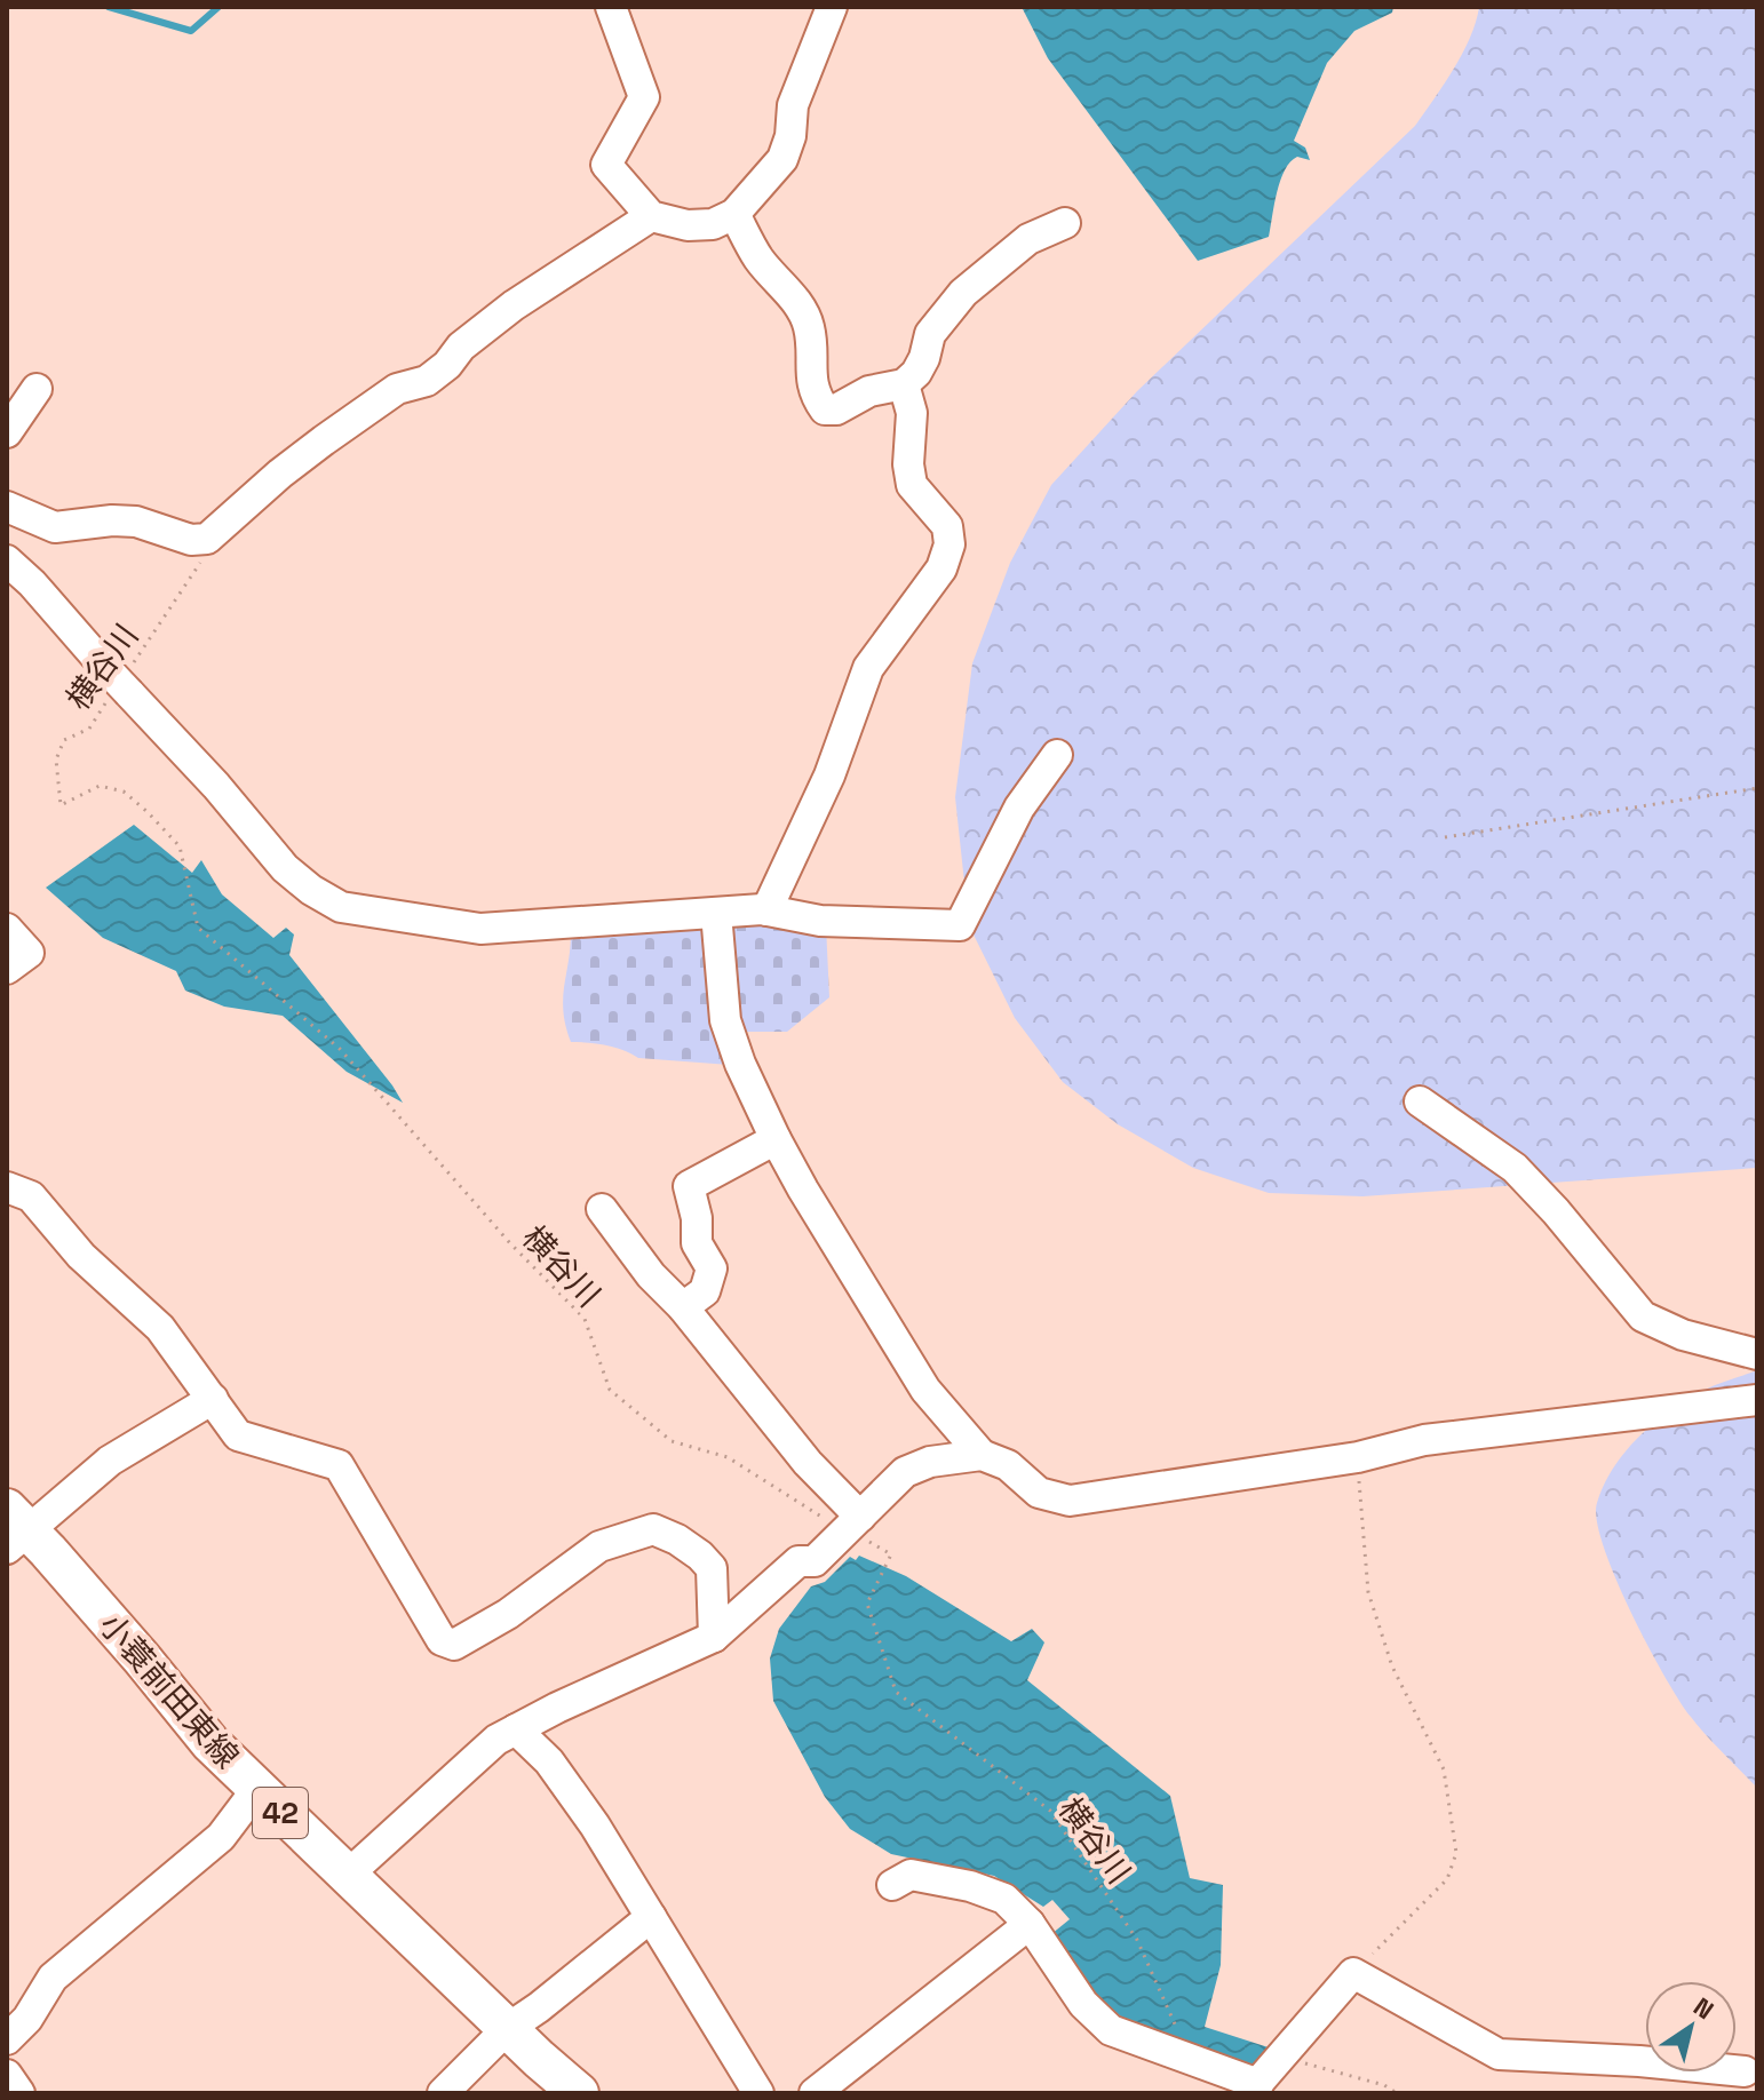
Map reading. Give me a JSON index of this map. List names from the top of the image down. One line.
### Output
{"streets":{"main road":["小蓑前田東線","42"],"path":["横谷川"]},"north":"top right"}
